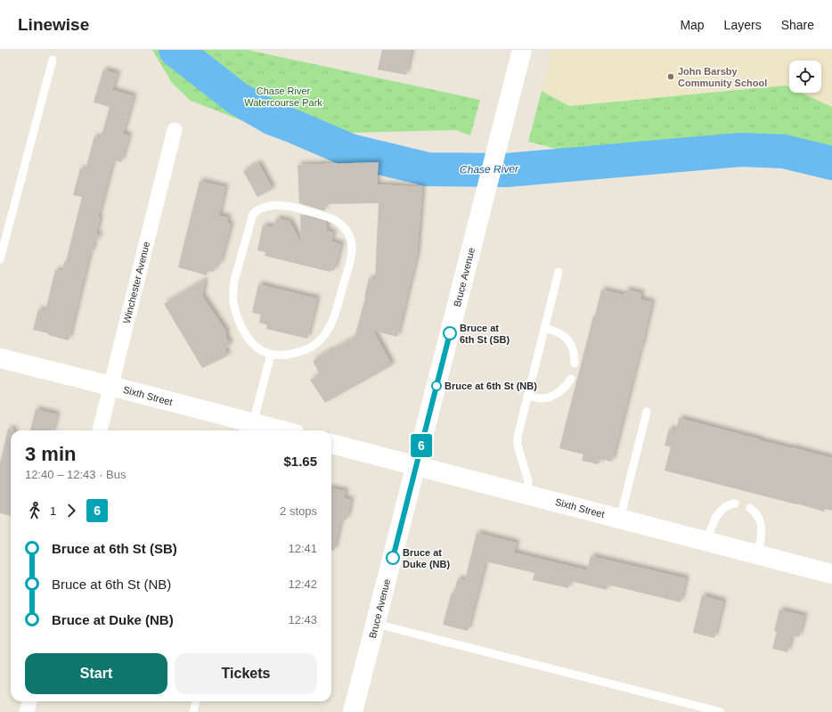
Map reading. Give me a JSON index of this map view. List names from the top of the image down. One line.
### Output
{"streets":{"street":["Bruce Avenue","Winchester Avenue","Sixth Street"]},"crossings":[["Bruce Avenue","Sixth Street"],["Winchester Avenue","Sixth Street"]],"water":["Chase River"],"parks":["Chase River Watercourse Park"],"places":["John Barsby Community School","Bruce at 6th St (SB)","Bruce at 6th St (NB)","Bruce at Duke (NB)"],"lines":["bus line 6"],"page":{"header":"Linewise","nav":["Map","Layers","Share"],"on_map":"6","heading":["3 min","12:40 – 12:43 · Bus","$1.65"],"legs":["1","6","2 stops"],"list":[{"name":"Bruce at 6th St (SB)","value":"12:41"},{"name":"Bruce at 6th St (NB)","value":"12:42"},{"name":"Bruce at Duke (NB)","value":"12:43"}],"buttons":["Start","Tickets"]}}
